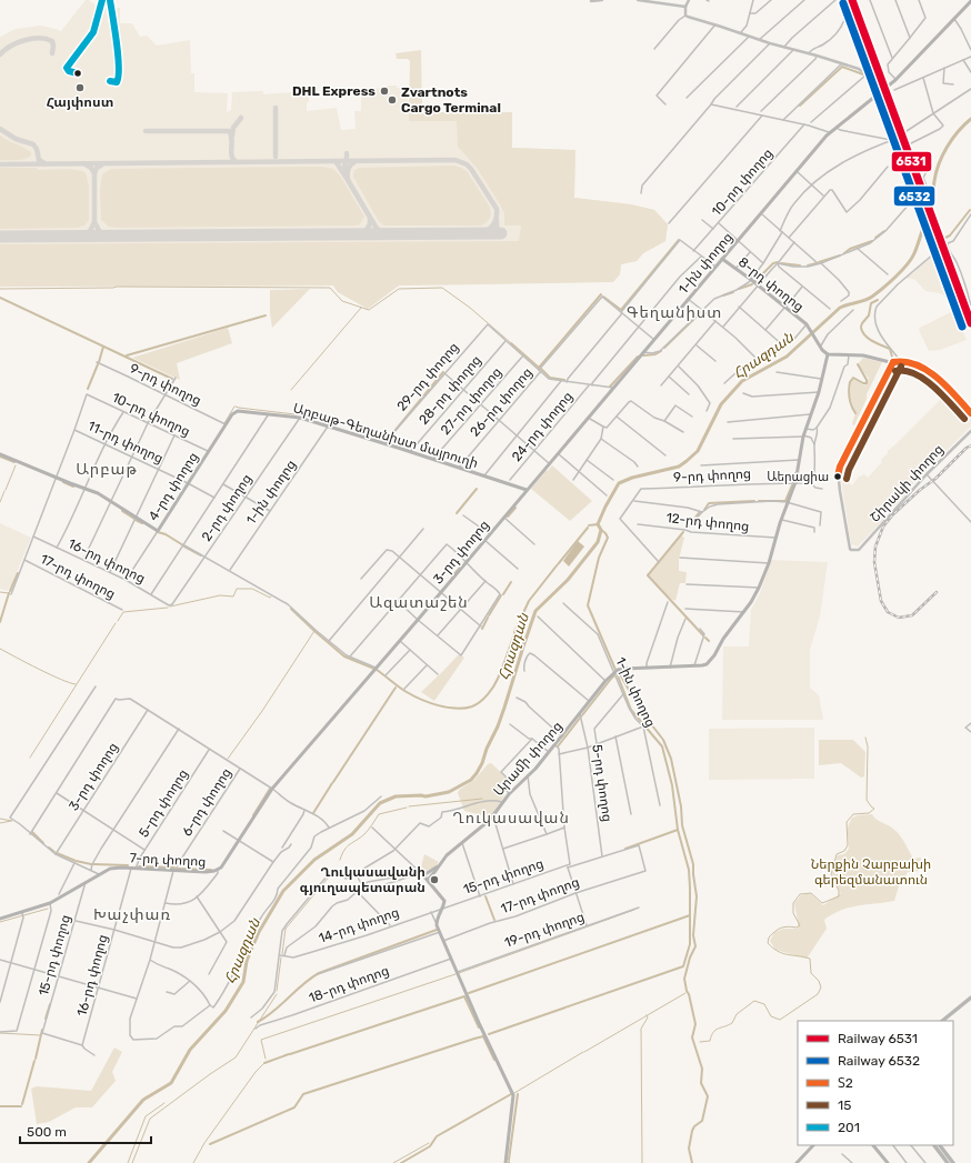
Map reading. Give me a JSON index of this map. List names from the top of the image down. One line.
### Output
{"streets":{"main road":["1-ին փողոց","8-րդ փողոց","Արբաթ-Գեղանիստ մայրուղի","4-րդ փողոց","3-րդ փողոց","Արամի փողոց","7-րդ փողոց"],"street":["10-րդ փողոց","29-րդ փողոց","9-րդ փողոց","28-րդ փողոց","27-րդ փողոց","26-րդ փողոց","24-րդ փողոց","11-րդ փողոց","Շիրակի փողոց","2-րդ փողոց","12-րդ փողոց","16-րդ փողոց","17-րդ փողոց","5-րդ փողոց","6-րդ փողոց","15-րդ փողոց","14-րդ փողոց","19-րդ փողոց","18-րդ փողոց"]},"crossings":[["10-րդ փողոց","11-րդ փողոց"],["10-րդ փողոց","4-րդ փողոց"],["1-ին փողոց","8-րդ փողոց"],["1-ին փողոց","Արբաթ-Գեղանիստ մայրուղի"],["1-ին փողոց","3-րդ փողոց"],["1-ին փողոց","Արամի փողոց"],["29-րդ փողոց","28-րդ փողոց"],["29-րդ փողոց","Արբաթ-Գեղանիստ մայրուղի"],["9-րդ փողոց","4-րդ փողոց"],["28-րդ փողոց","Արբաթ-Գեղանիստ մայրուղի"],["27-րդ փողոց","Արբաթ-Գեղանիստ մայրուղի"],["26-րդ փողոց","Արբաթ-Գեղանիստ մայրուղի"],["Արբաթ-Գեղանիստ մայրուղի","4-րդ փողոց"],["Արբաթ-Գեղանիստ մայրուղի","2-րդ փողոց"],["Արբաթ-Գեղանիստ մայրուղի","3-րդ փողոց"],["11-րդ փողոց","4-րդ փողոց"],["2-րդ փողոց","16-րդ փողոց"],["3-րդ փողոց","7-րդ փողոց"],["16-րդ փողոց","5-րդ փողոց"],["16-րդ փողոց","7-րդ փողոց"],["16-րդ փողոց","15-րդ փողոց"],["17-րդ փողոց","15-րդ փողոց"],["Արամի փողոց","5-րդ փողոց"],["5-րդ փողոց","7-րդ փողոց"],["5-րդ փողոց","15-րդ փողոց"],["6-րդ փողոց","7-րդ փողոց"],["7-րդ փողոց","15-րդ փողոց"],["15-րդ փողոց","14-րդ փողոց"]],"districts":["Գեղանիստ","Արբաթ","Ազատաշեն","Ղուկասավան","Խաչփառ"],"water":["Հրազդան"],"parks":["Ներքին Չարբախի գերեզմանատուն"],"places":["Հայփոստ","DHL Express","Zvartnots Cargo Terminal","Աերացիա","Ղուկասավանի գյուղապետարան"],"lines":["rail line 6531","transit line 201","rail line 6532","transit line Տ2","transit line 15"],"legend":["Railway 6531","Railway 6532","Տ2","15","201"],"scale_bar":"500 m"}
